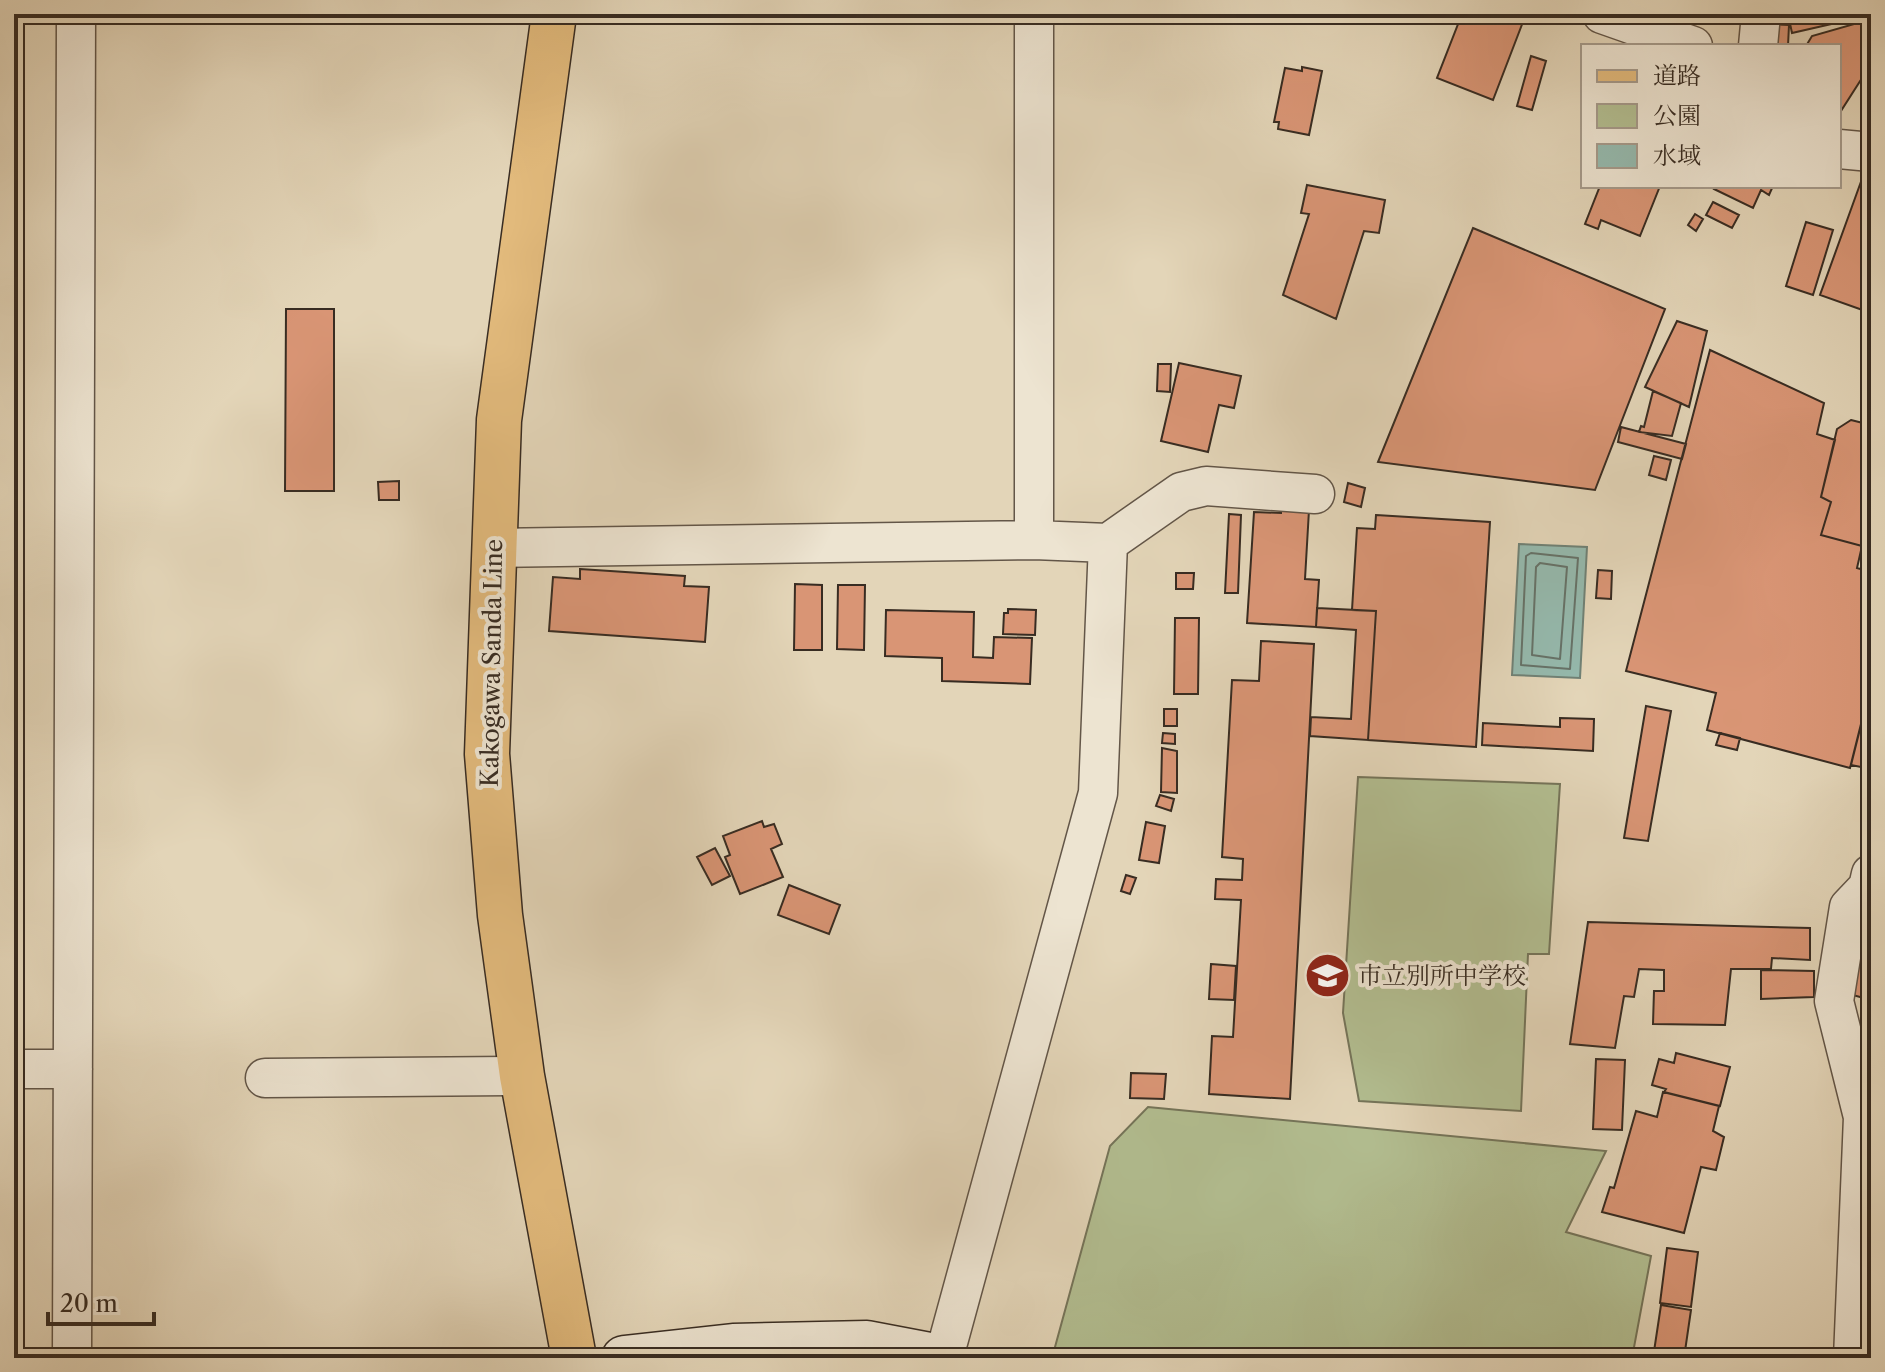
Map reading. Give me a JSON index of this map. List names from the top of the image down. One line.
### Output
{"streets":{"main road":["Kakogawa Sanda Line"]},"places":{"school or university":["市立別所中学校"]},"legend":["道路","公園","水域"],"scale_bar":"20 m"}
